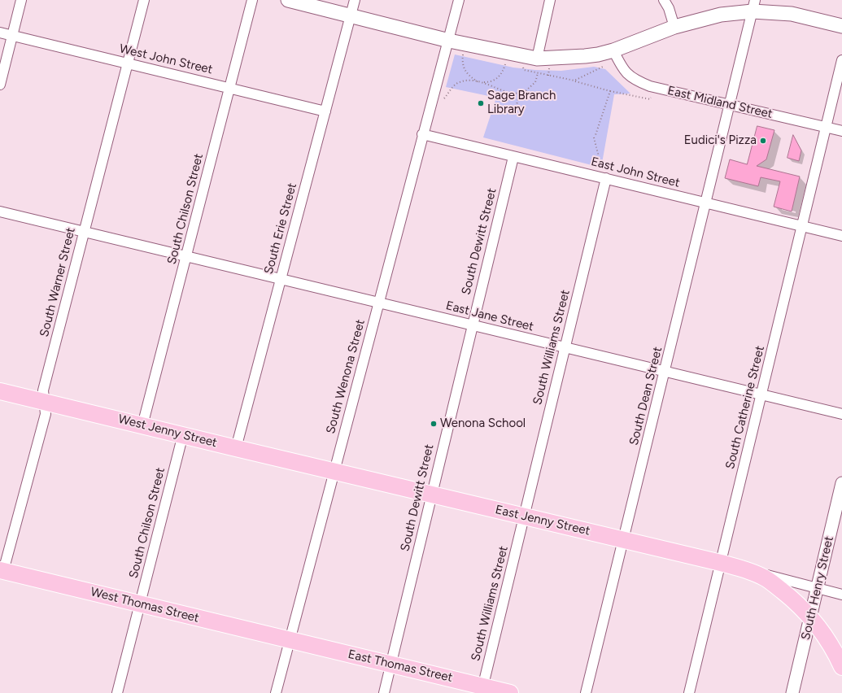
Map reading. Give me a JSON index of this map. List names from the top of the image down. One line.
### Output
{"streets":{"highway":["West Jenny Street","East Jenny Street","West Thomas Street","East Thomas Street"],"street":["West John Street","East Midland Street","East John Street","South Chilson Street","South Erie Street","South Dewitt Street","South Warner Street","East Jane Street","South Williams Street","South Wenona Street","South Dean Street","South Catherine Street","South Henry Street"]},"crossings":[["West John Street","South Chilson Street"],["West John Street","South Erie Street"],["West John Street","South Warner Street"],["East Midland Street","South Dean Street"],["East Midland Street","South Catherine Street"],["East John Street","South Dewitt Street"],["East John Street","South Williams Street"],["East John Street","South Wenona Street"],["East John Street","South Dean Street"],["East John Street","South Catherine Street"],["South Chilson Street","East Jane Street"],["South Chilson Street","West Jenny Street"],["South Chilson Street","West Thomas Street"],["South Erie Street","East Jane Street"],["South Erie Street","West Jenny Street"],["South Dewitt Street","East Jane Street"],["South Dewitt Street","East Jenny Street"],["South Dewitt Street","East Thomas Street"],["South Warner Street","East Jane Street"],["South Warner Street","West Jenny Street"],["South Warner Street","West Thomas Street"],["East Jane Street","South Williams Street"],["East Jane Street","South Wenona Street"],["East Jane Street","South Dean Street"],["East Jane Street","South Catherine Street"],["South Williams Street","East Jenny Street"],["South Williams Street","East Thomas Street"],["South Wenona Street","West Jenny Street"],["South Wenona Street","East Jenny Street"],["South Wenona Street","West Thomas Street"],["South Wenona Street","East Thomas Street"],["South Dean Street","East Jenny Street"],["South Catherine Street","East Jenny Street"],["West Jenny Street","East Jenny Street"],["East Jenny Street","South Henry Street"],["West Thomas Street","East Thomas Street"]],"places":["Sage Branch Library","Eudici's Pizza","Wenona School"]}
